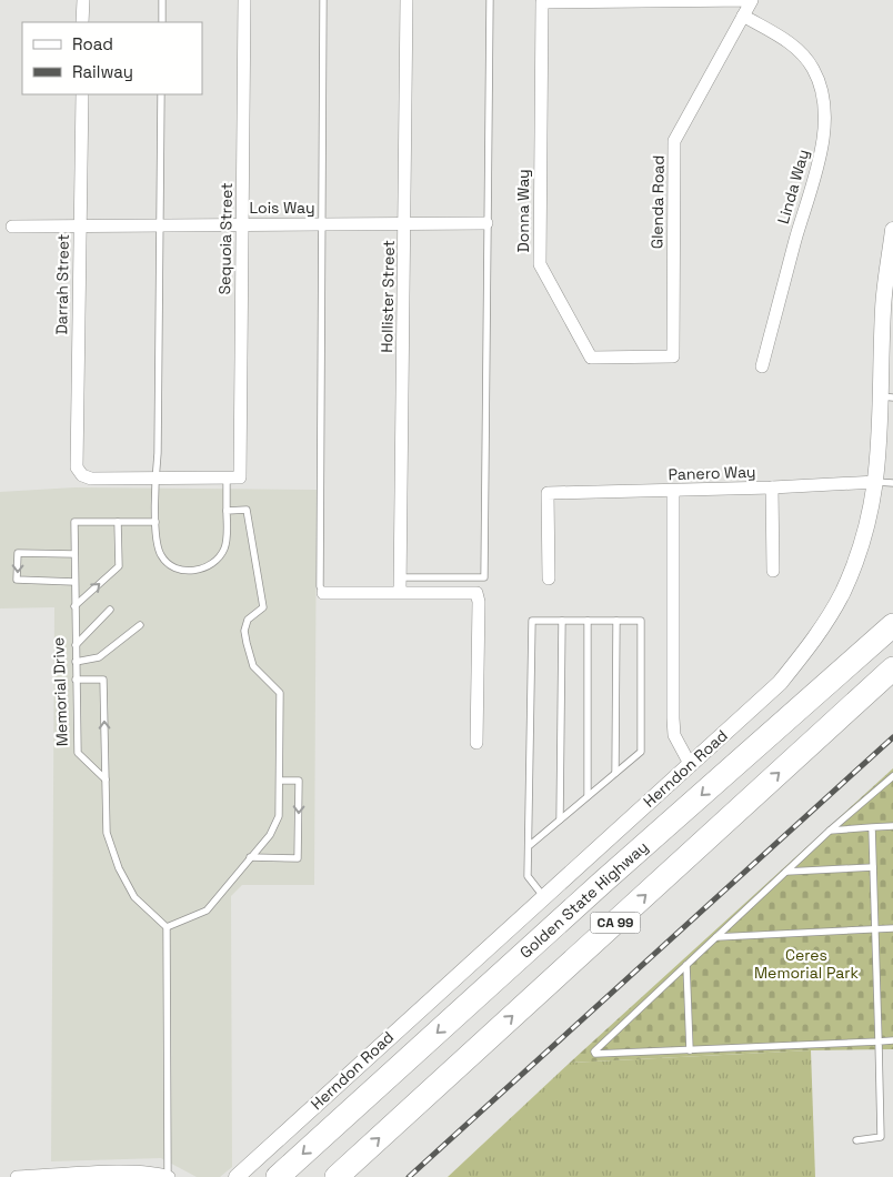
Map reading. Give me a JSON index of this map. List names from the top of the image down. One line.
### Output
{"streets":{"highway":["Golden State Highway","CA 99"],"street":["Linda Way","Glenda Road","Lois Way","Donna Way","Sequoia Street","Darrah Street","Hollister Street","Panero Way","Herndon Road"],"lane":["Memorial Drive"]},"crossings":[["Linda Way","Glenda Road"],["Glenda Road","Donna Way"],["Lois Way","Sequoia Street"],["Lois Way","Darrah Street"],["Lois Way","Hollister Street"],["Panero Way","Herndon Road"]],"parks":["Ceres Memorial Park"],"legend":["Road","Railway"]}
